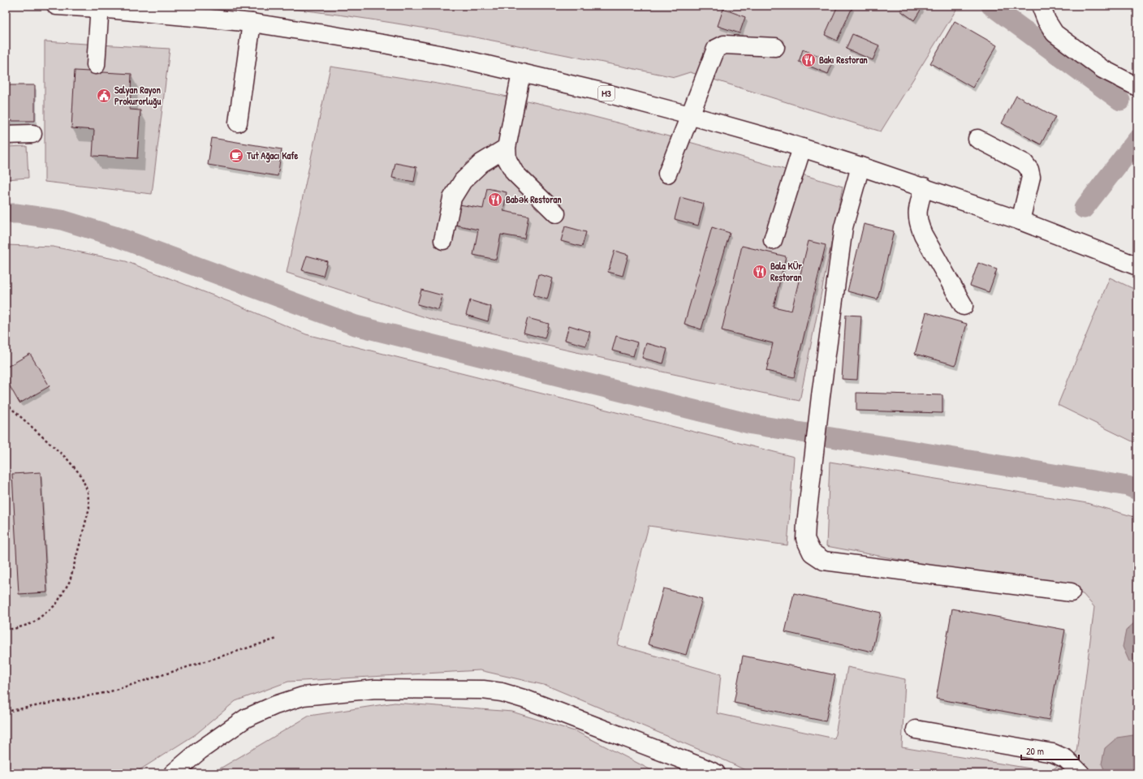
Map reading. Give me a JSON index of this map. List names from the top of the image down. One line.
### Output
{"streets":{"main road":["M3"]},"places":{"restaurant":["Bakı Restoran","Babək Restoran","Bala KÜr Restoran"],"public building":["Salyan Rayon Prokurorluğu"],"cafe":["Tut Ağacı Kafe"]},"scale_bar":"20 m"}
